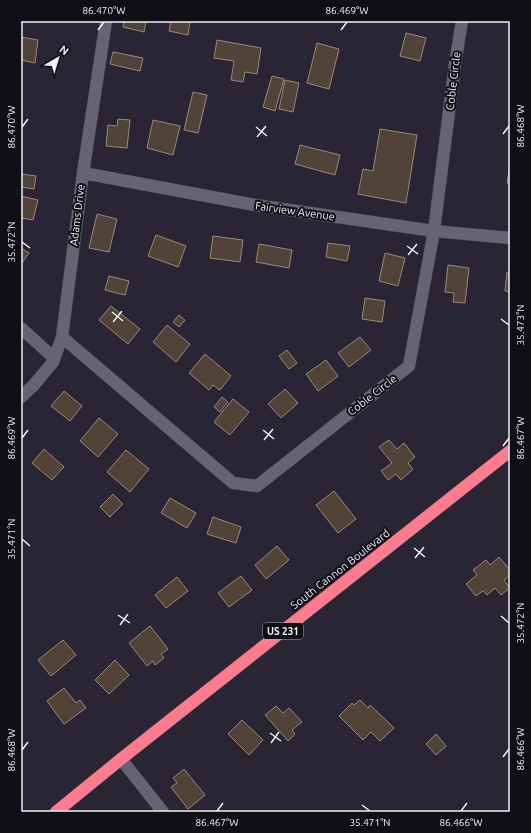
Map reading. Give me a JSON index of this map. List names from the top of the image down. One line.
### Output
{"streets":{"highway":["South Cannon Boulevard","US 231"],"street":["Coble Circle","Fairview Avenue","Adams Drive"]},"crossings":[["Coble Circle","Fairview Avenue"],["Coble Circle","Adams Drive"],["Fairview Avenue","Adams Drive"]],"north":"top right","coordinates":["86.470°W","86.469°W","86.468°W","35.472°N","35.473°N","86.467°W","35.471°N","86.466°W"]}
